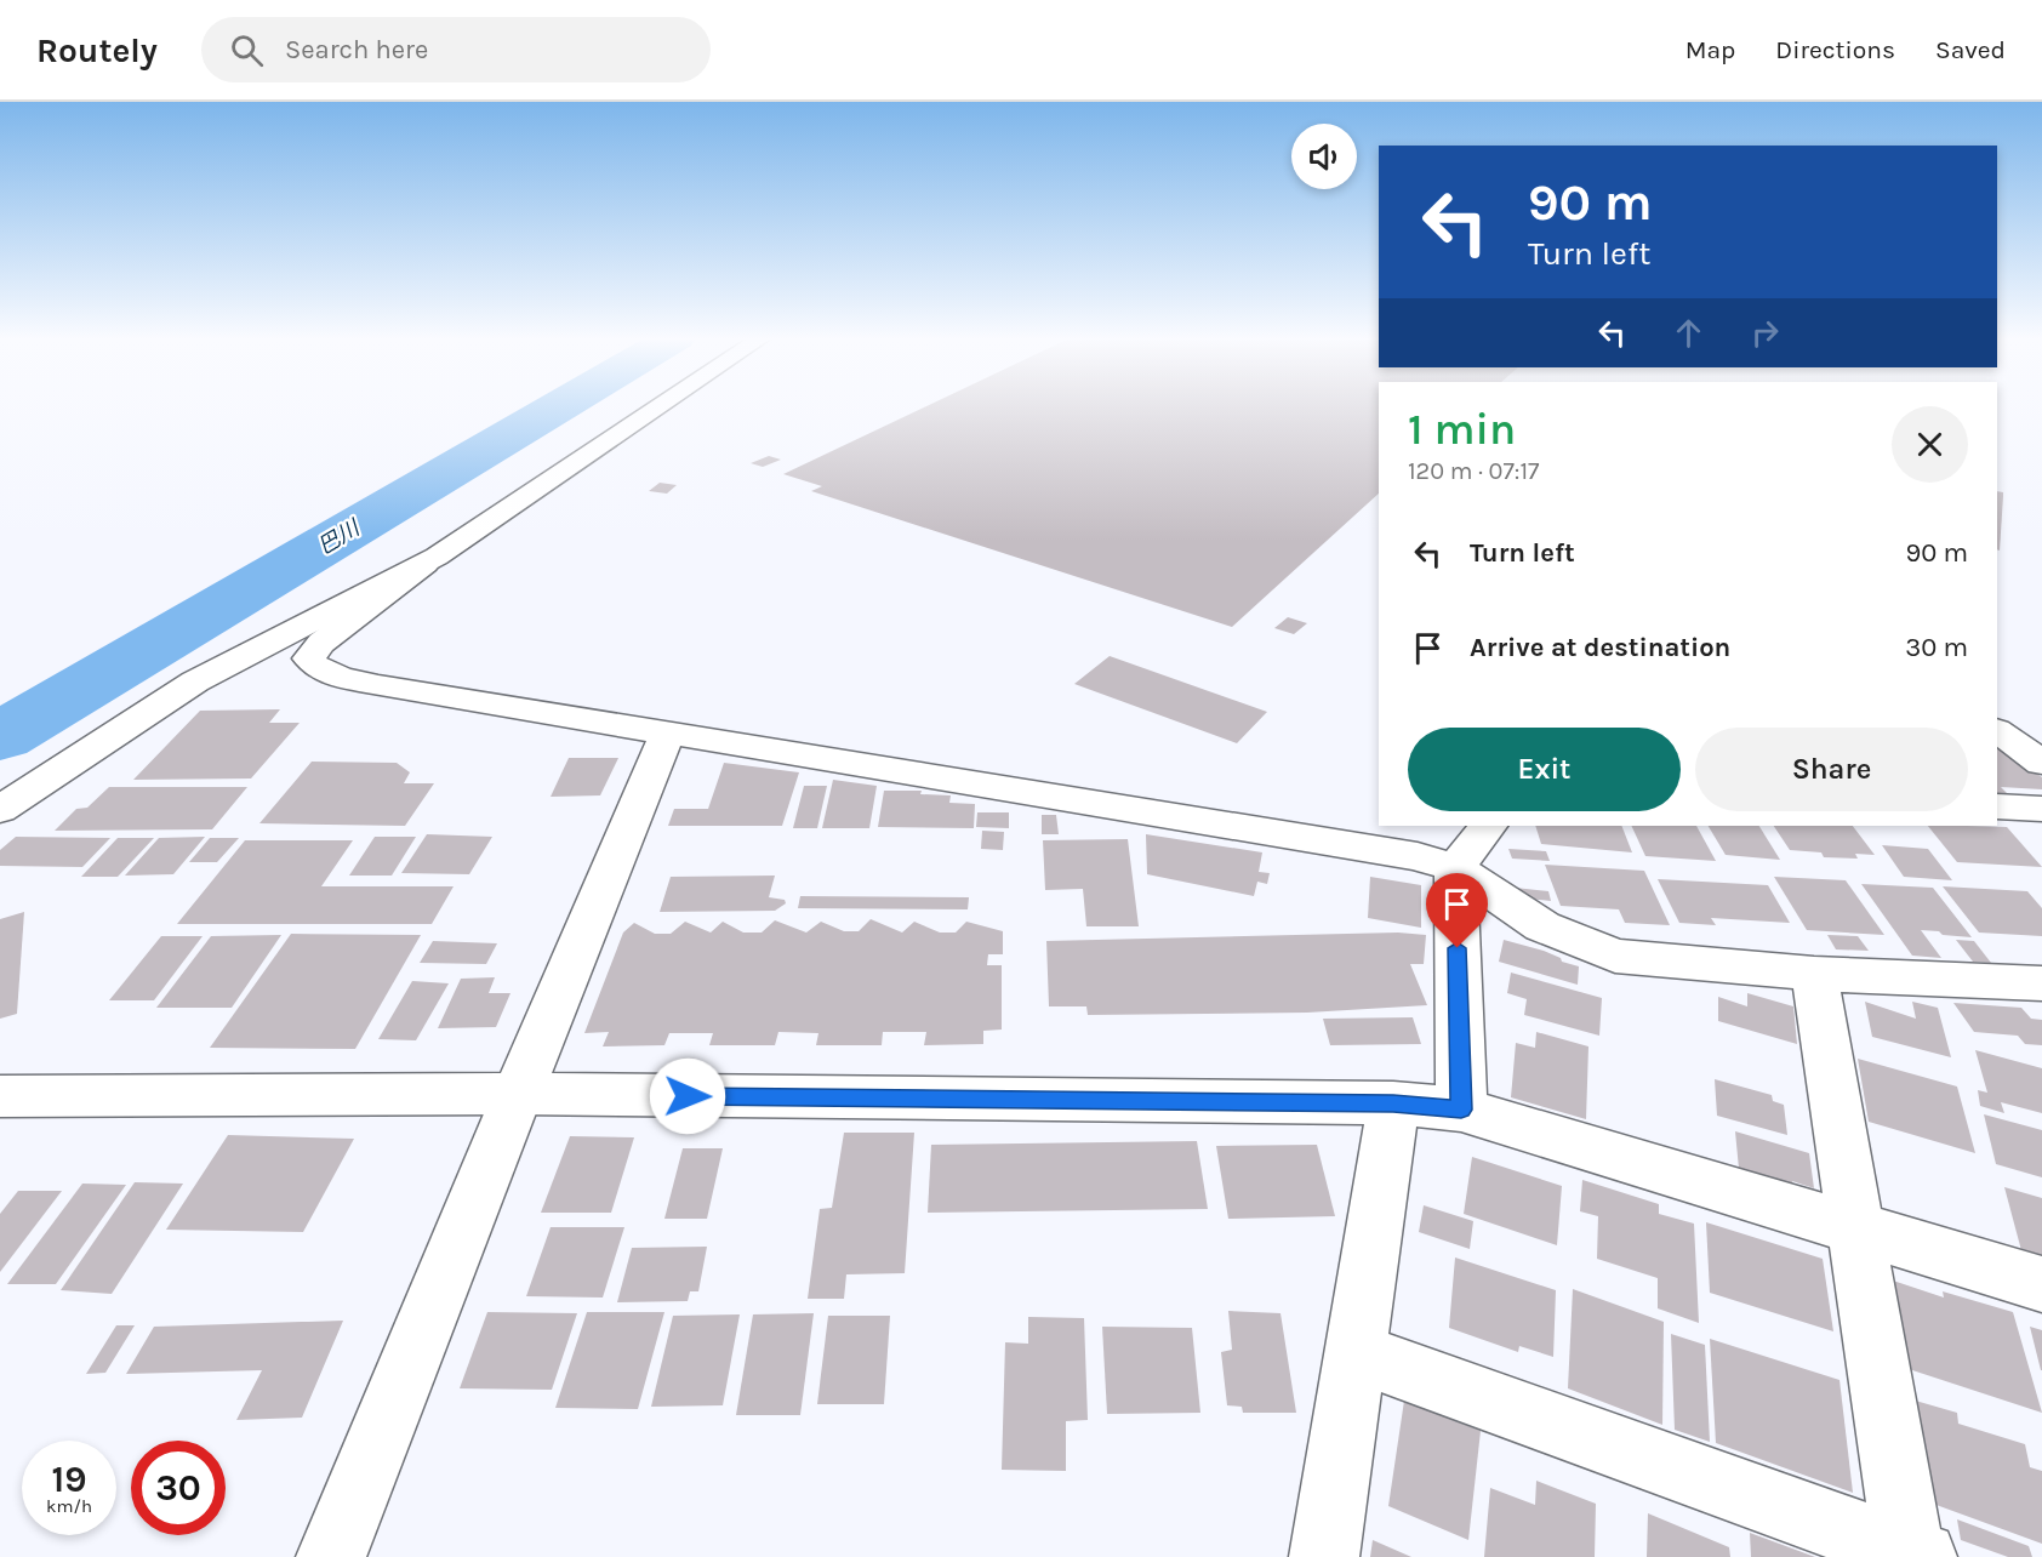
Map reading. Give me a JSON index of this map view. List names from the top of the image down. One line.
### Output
{"water":["巴川"],"page":{"header":"Routely","search":"Search here","nav":["Map","Directions","Saved"],"turn":["90 m","Turn left"],"heading":["1 min","120 m · 07:17"],"list":[{"name":"Turn left","value":"90 m"},{"name":"Arrive at destination","value":"30 m"}],"buttons":["Exit","Share"],"speed":"19 km/h","limit":"30"}}
